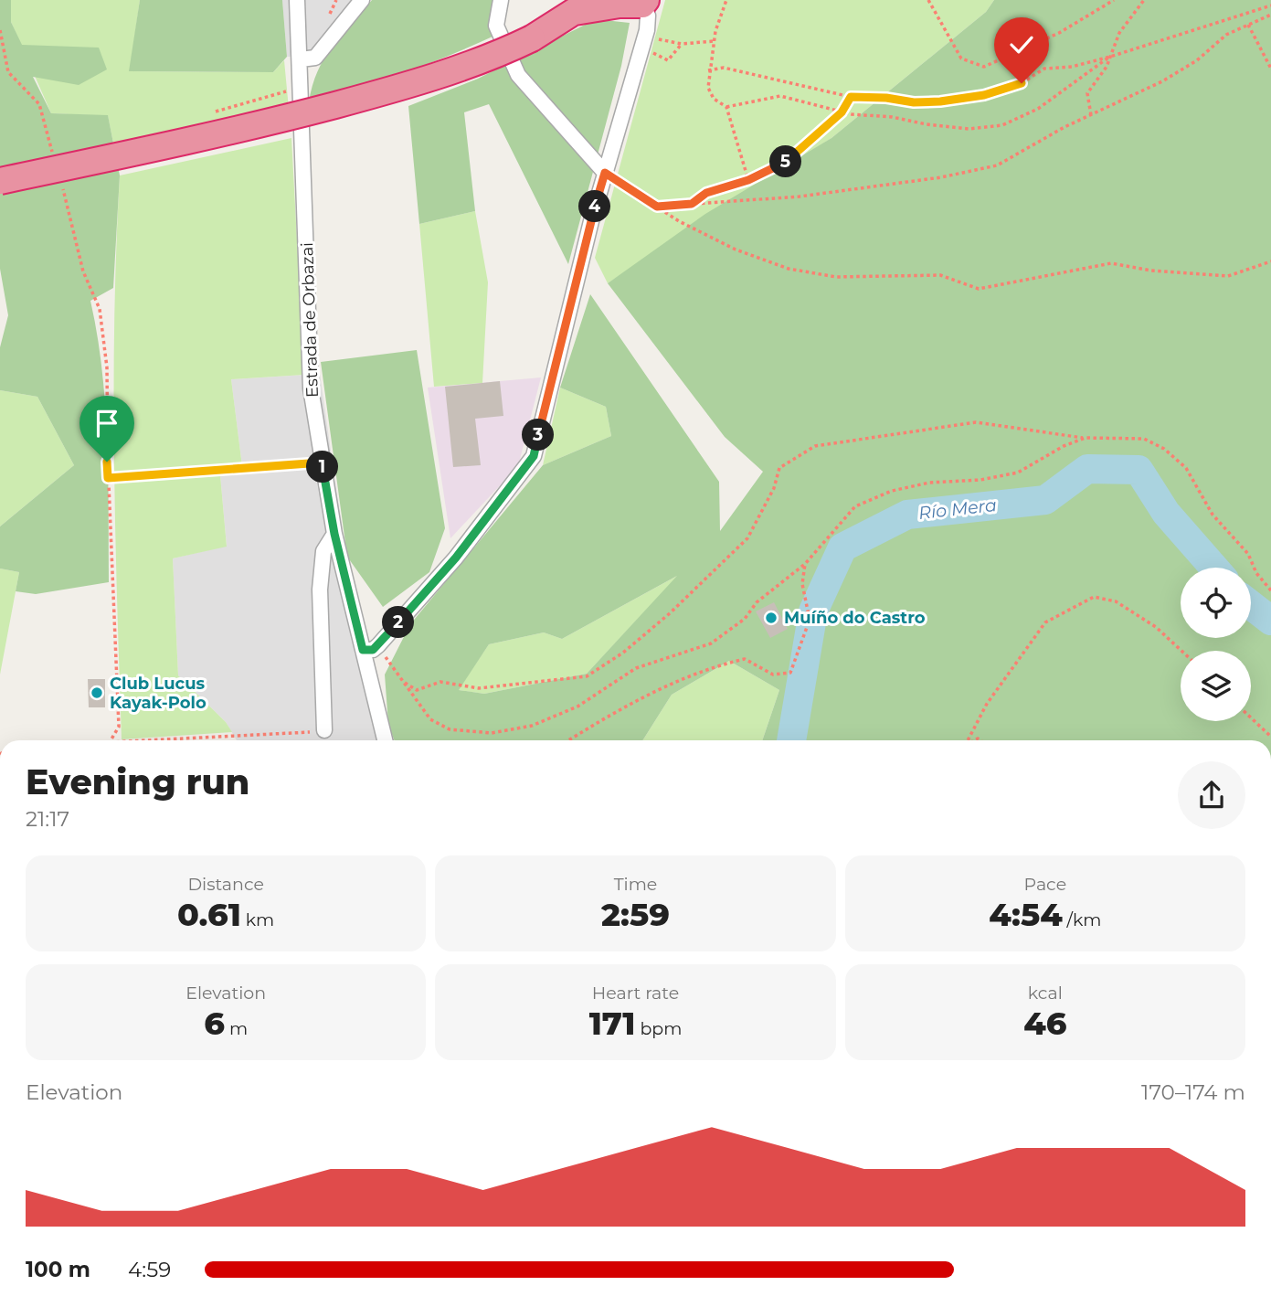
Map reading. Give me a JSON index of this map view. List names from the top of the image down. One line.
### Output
{"streets":{"street":["Estrada de Orbazai"]},"water":["Río Mera"],"places":["Muíño do Castro","Club Lucus Kayak-Polo"],"page":{"pins":["5","4","3","1","2"],"heading":["Evening run","21:17"],"stats":[["Distance","0.61 km"],["Time","2:59"],["Pace","4:54 /km"],["Elevation","6 m"],["Heart rate","171 bpm"],["kcal","46"]],"chart":["Elevation","170–174 m"],"list":[{"name":"100 m","note":"4:59"}]}}
